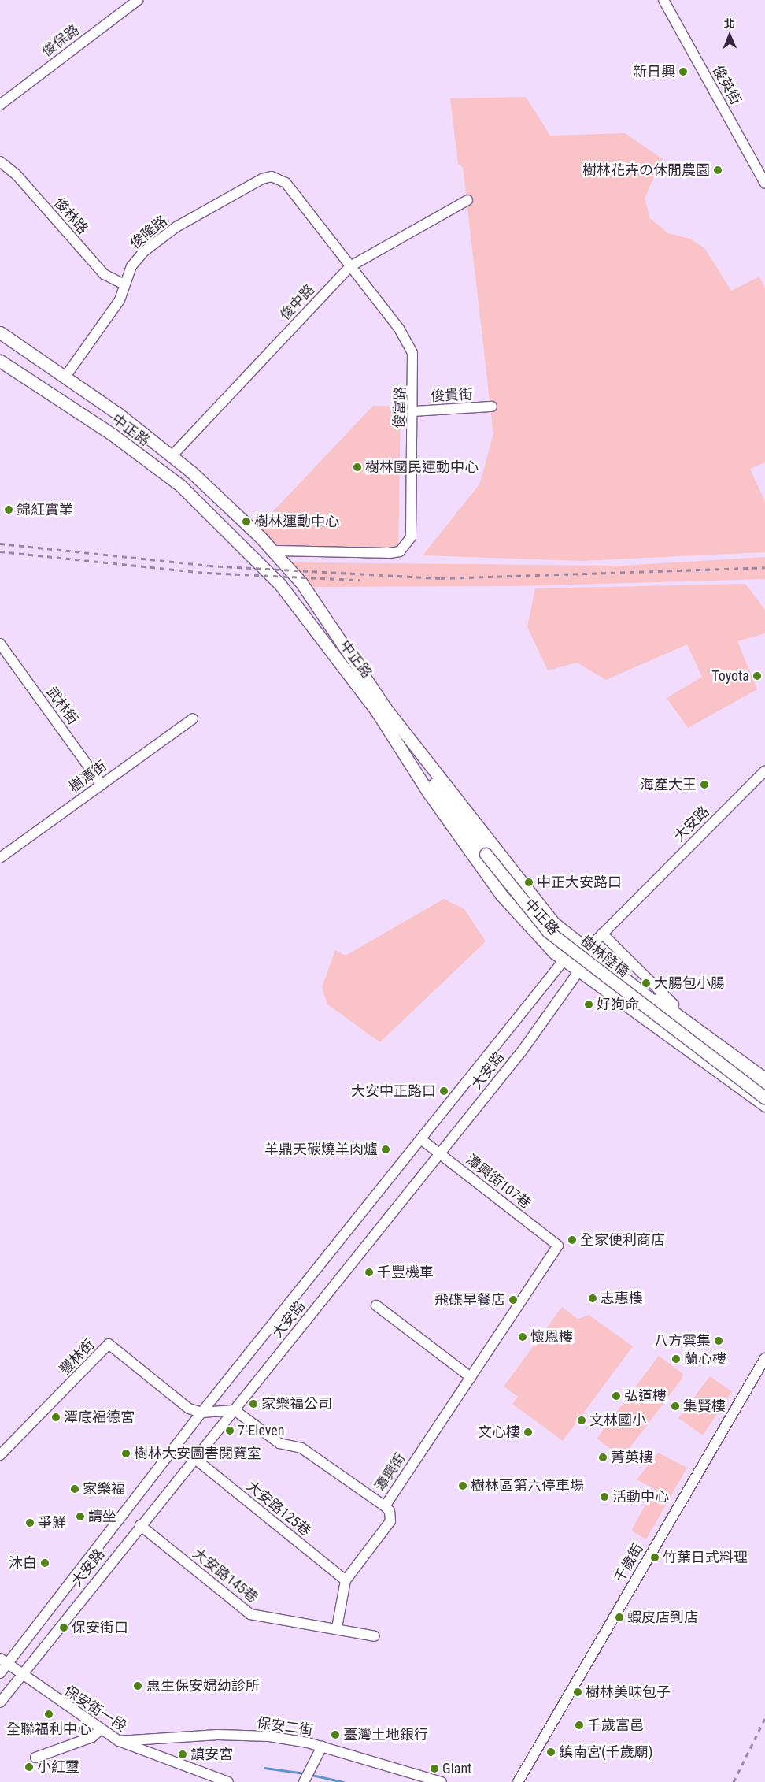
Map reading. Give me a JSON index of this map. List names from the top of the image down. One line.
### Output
{"streets":{"main road":["中正路","樹林陸橋"],"street":["俊保路","俊英街","俊林路","俊隆路","俊中路","俊貴街","俊富路","武林街","樹潭街","大安路","潭興街107巷","豐林街","潭興街","大安路125巷","千歲街","大安路145巷","保安街一段","保安二街"]},"crossings":[["俊林路","俊隆路"],["俊隆路","俊富路"],["俊隆路","中正路"],["俊中路","俊富路"],["俊中路","中正路"],["俊貴街","俊富路"],["俊富路","中正路"],["中正路","大安路"],["中正路","樹林陸橋"],["武林街","樹潭街"],["大安路","潭興街107巷"],["大安路","豐林街"],["大安路","大安路125巷"],["大安路","大安路145巷"],["大安路","保安街一段"],["潭興街107巷","潭興街"],["潭興街","大安路125巷"],["潭興街","大安路145巷"],["保安街一段","保安二街"]],"places":["新日興","樹林花卉の休閒農園","樹林國民運動中心","錦紅實業","樹林運動中心","Toyota","海產大王","中正大安路口","大腸包小腸","好狗命","大安中正路口","羊鼎天碳燒羊肉爐","全家便利商店","千豐機車","志惠樓","飛碟早餐店","懷恩樓","八方雲集","蘭心樓","弘道樓","家樂福公司","集賢樓","潭底福德宮","文林國小","7-Eleven","文心樓","樹林大安圖書閱覽室","菁英樓","樹林區第六停車場","家樂福","活動中心","請坐","爭鮮","竹葉日式料理","沐白","蝦皮店到店","保安街口","惠生保安婦幼診所","樹林美味包子","全聯福利中心","千歲富邑","臺灣土地銀行","鎮南宮(千歲廟)","鎮安宮","小紅璽","Giant"],"north":"top"}
